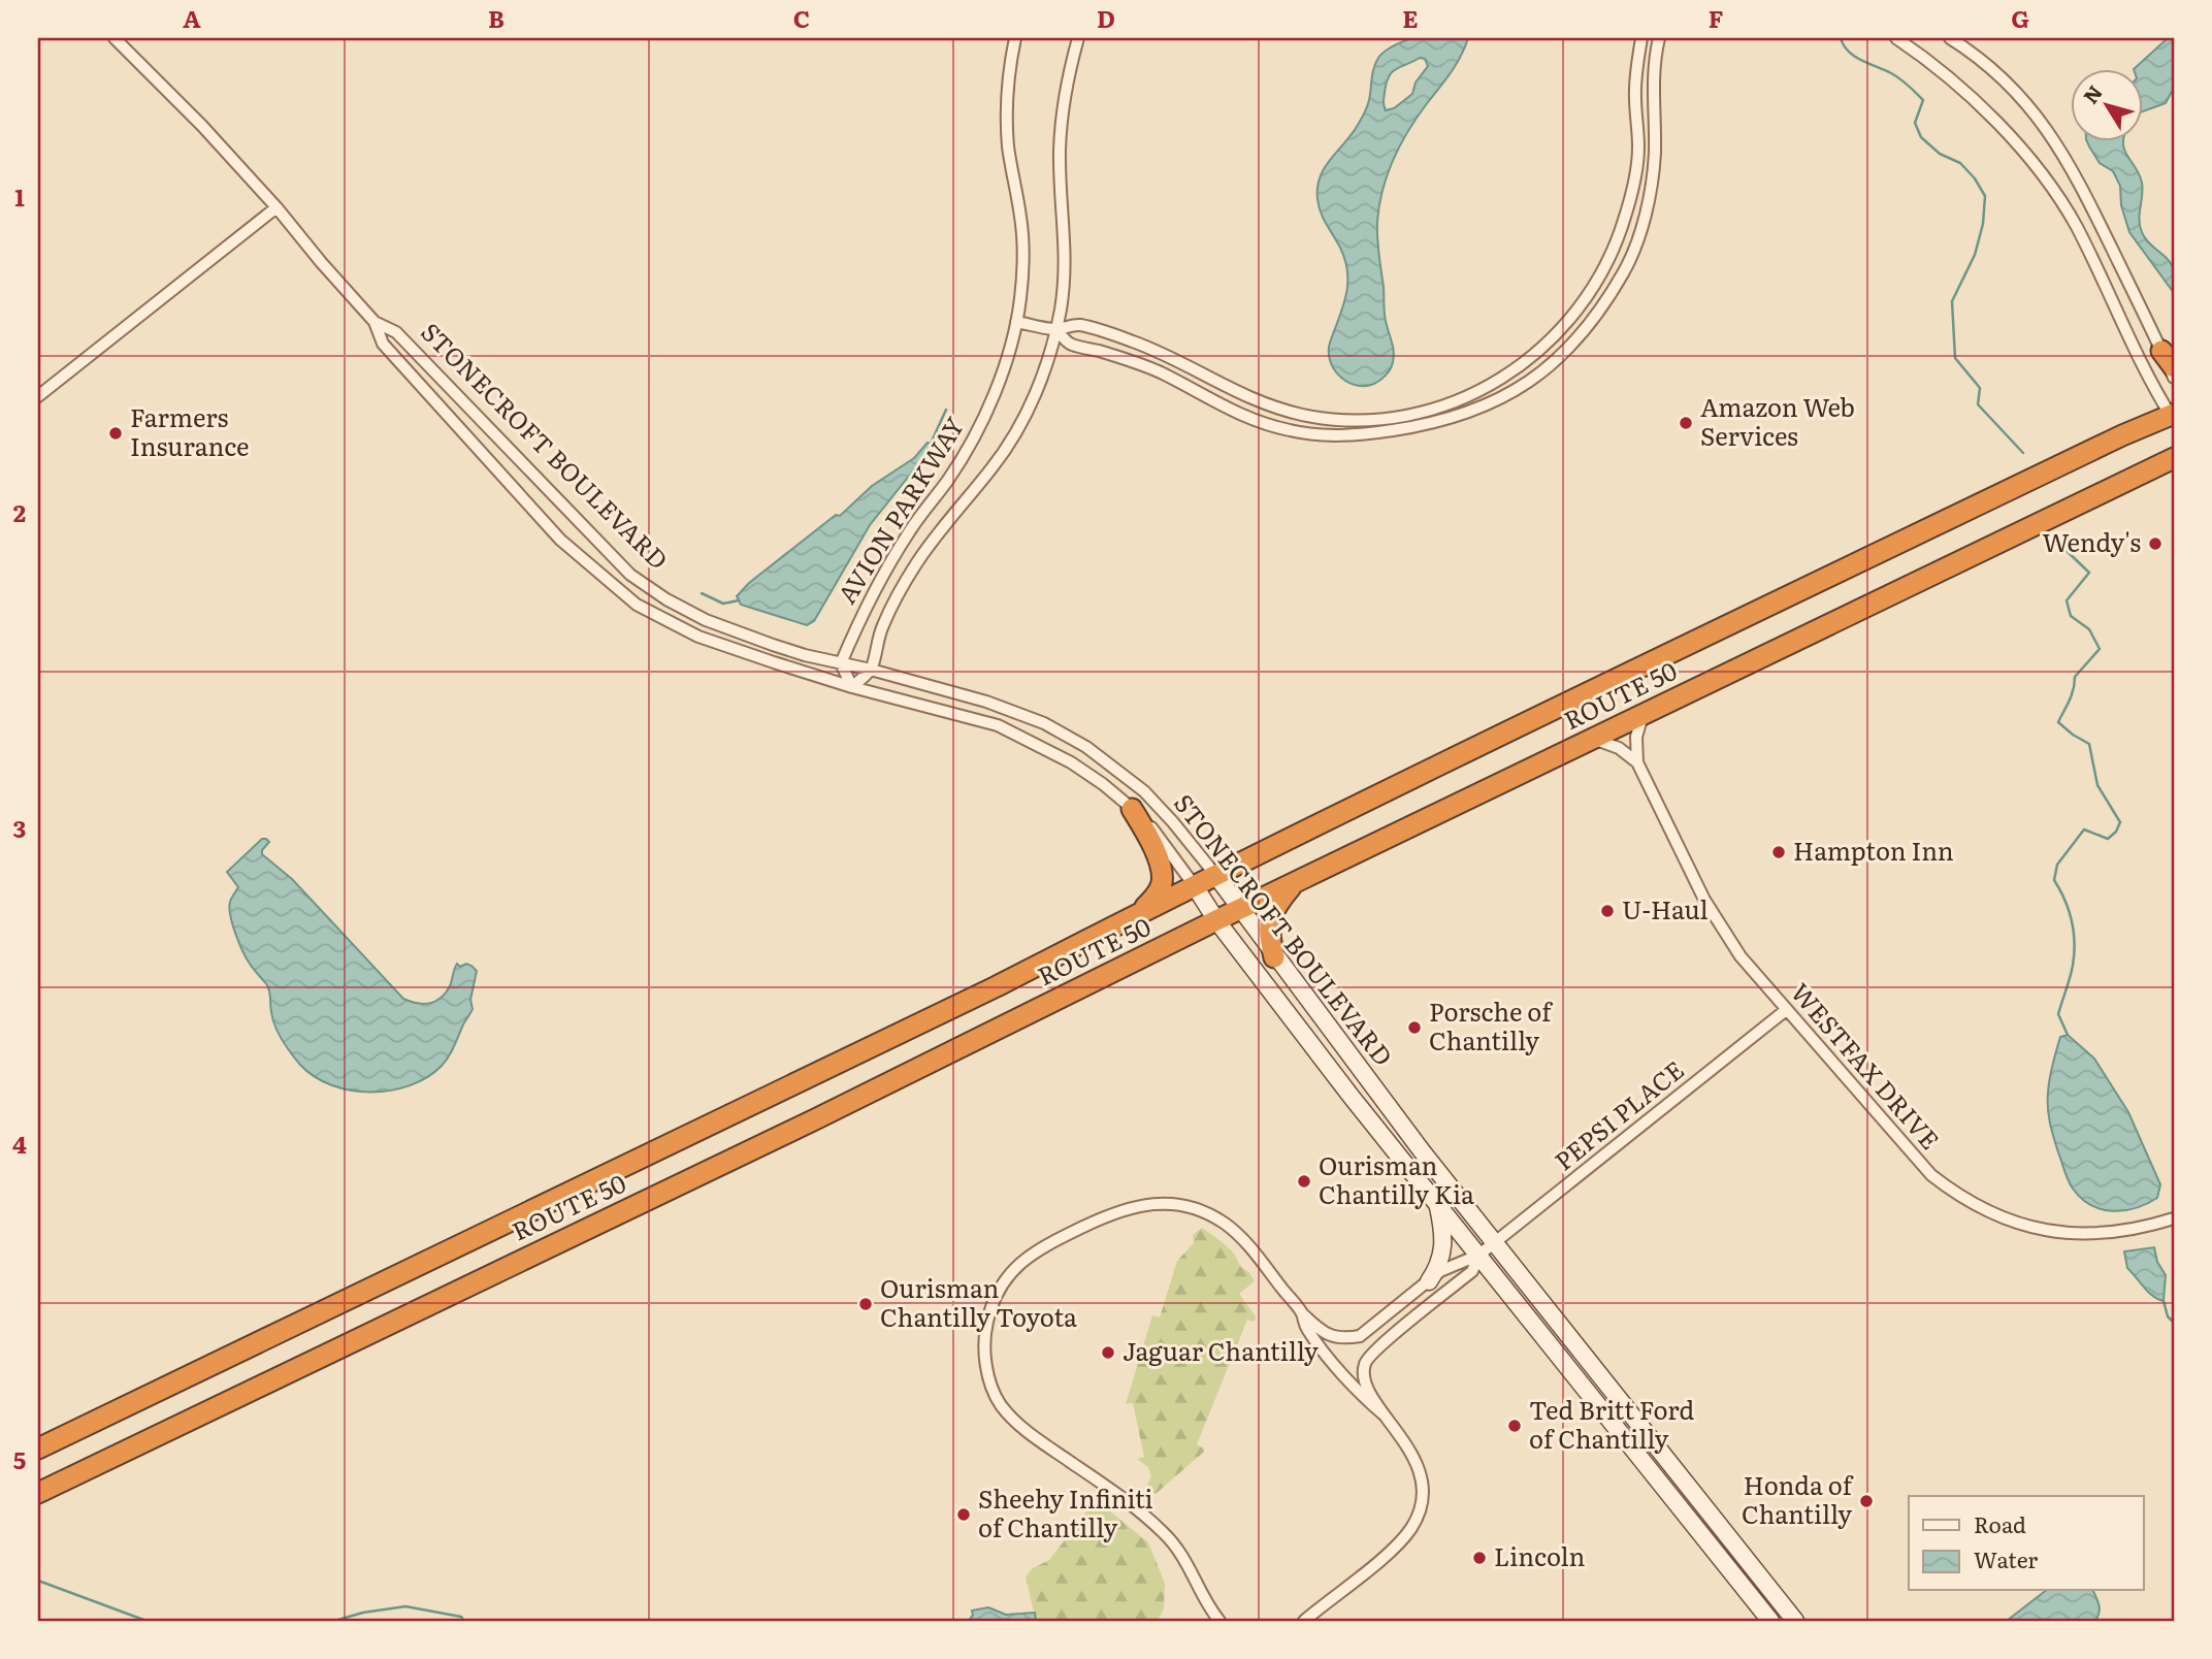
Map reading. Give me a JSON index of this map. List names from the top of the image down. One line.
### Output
{"streets":{"highway":["ROUTE 50"],"main road":["STONECROFT BOULEVARD"],"street":["AVION PARKWAY","WESTFAX DRIVE","PEPSI PLACE"]},"crossings":[["STONECROFT BOULEVARD","AVION PARKWAY"],["STONECROFT BOULEVARD","ROUTE 50"],["STONECROFT BOULEVARD","PEPSI PLACE"],["ROUTE 50","WESTFAX DRIVE"],["WESTFAX DRIVE","PEPSI PLACE"]],"places":["Amazon Web Services","Farmers Insurance","Wendy's","Hampton Inn","U-Haul","Porsche of Chantilly","Ourisman Chantilly Kia","Ourisman Chantilly Toyota","Jaguar Chantilly","Ted Britt Ford of Chantilly","Honda of Chantilly","Sheehy Infiniti of Chantilly","Lincoln"],"legend":["Road","Water"],"north":"top left","grid":{"columns":["A","B","C","D","E","F","G"],"rows":["1","2","3","4","5"]}}
